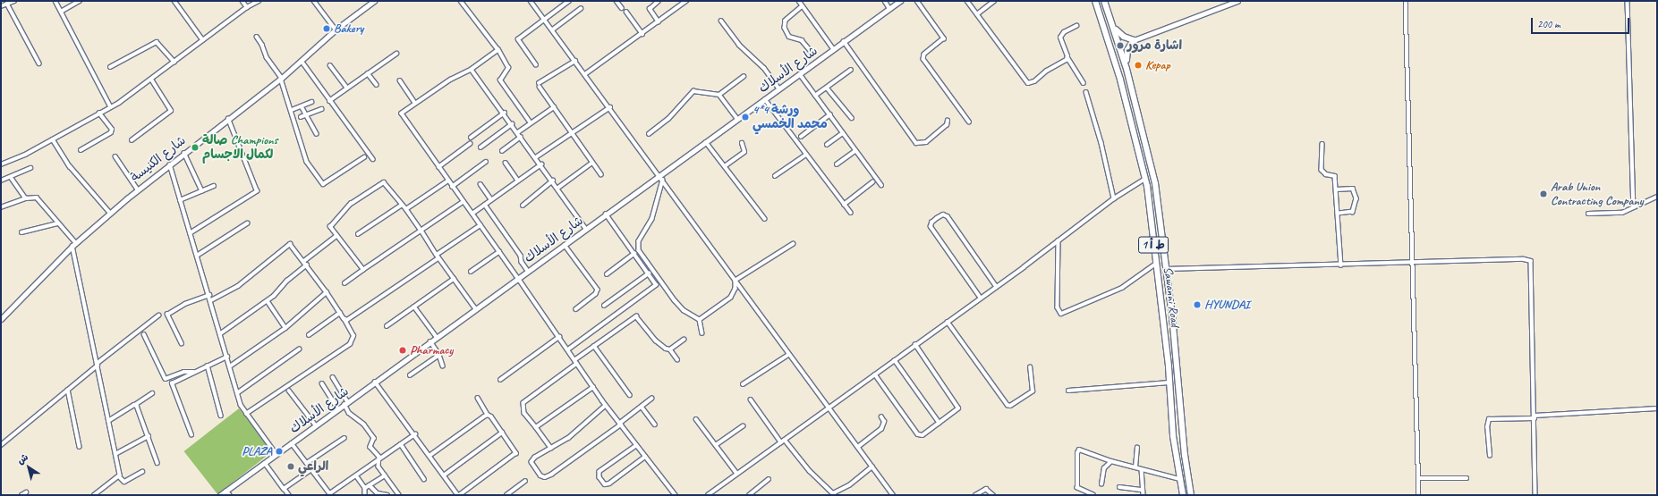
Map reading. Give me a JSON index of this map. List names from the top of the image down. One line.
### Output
{"streets":{"highway":["ط أ 1","Sawanni Road"],"main road":["شارع الكنيسة"],"street":["شارع الأسلاك"]},"places":["Bakery","اشارة مرور","Kepap","4*4 ورشة محمد الخمسي","صالة Champions لكمال الاجسام","Arab Union Contracting Company","HYUNDAI","Pharmacy","PLAZA","الراعي"],"scale_bar":"200 m","north":"top left"}
